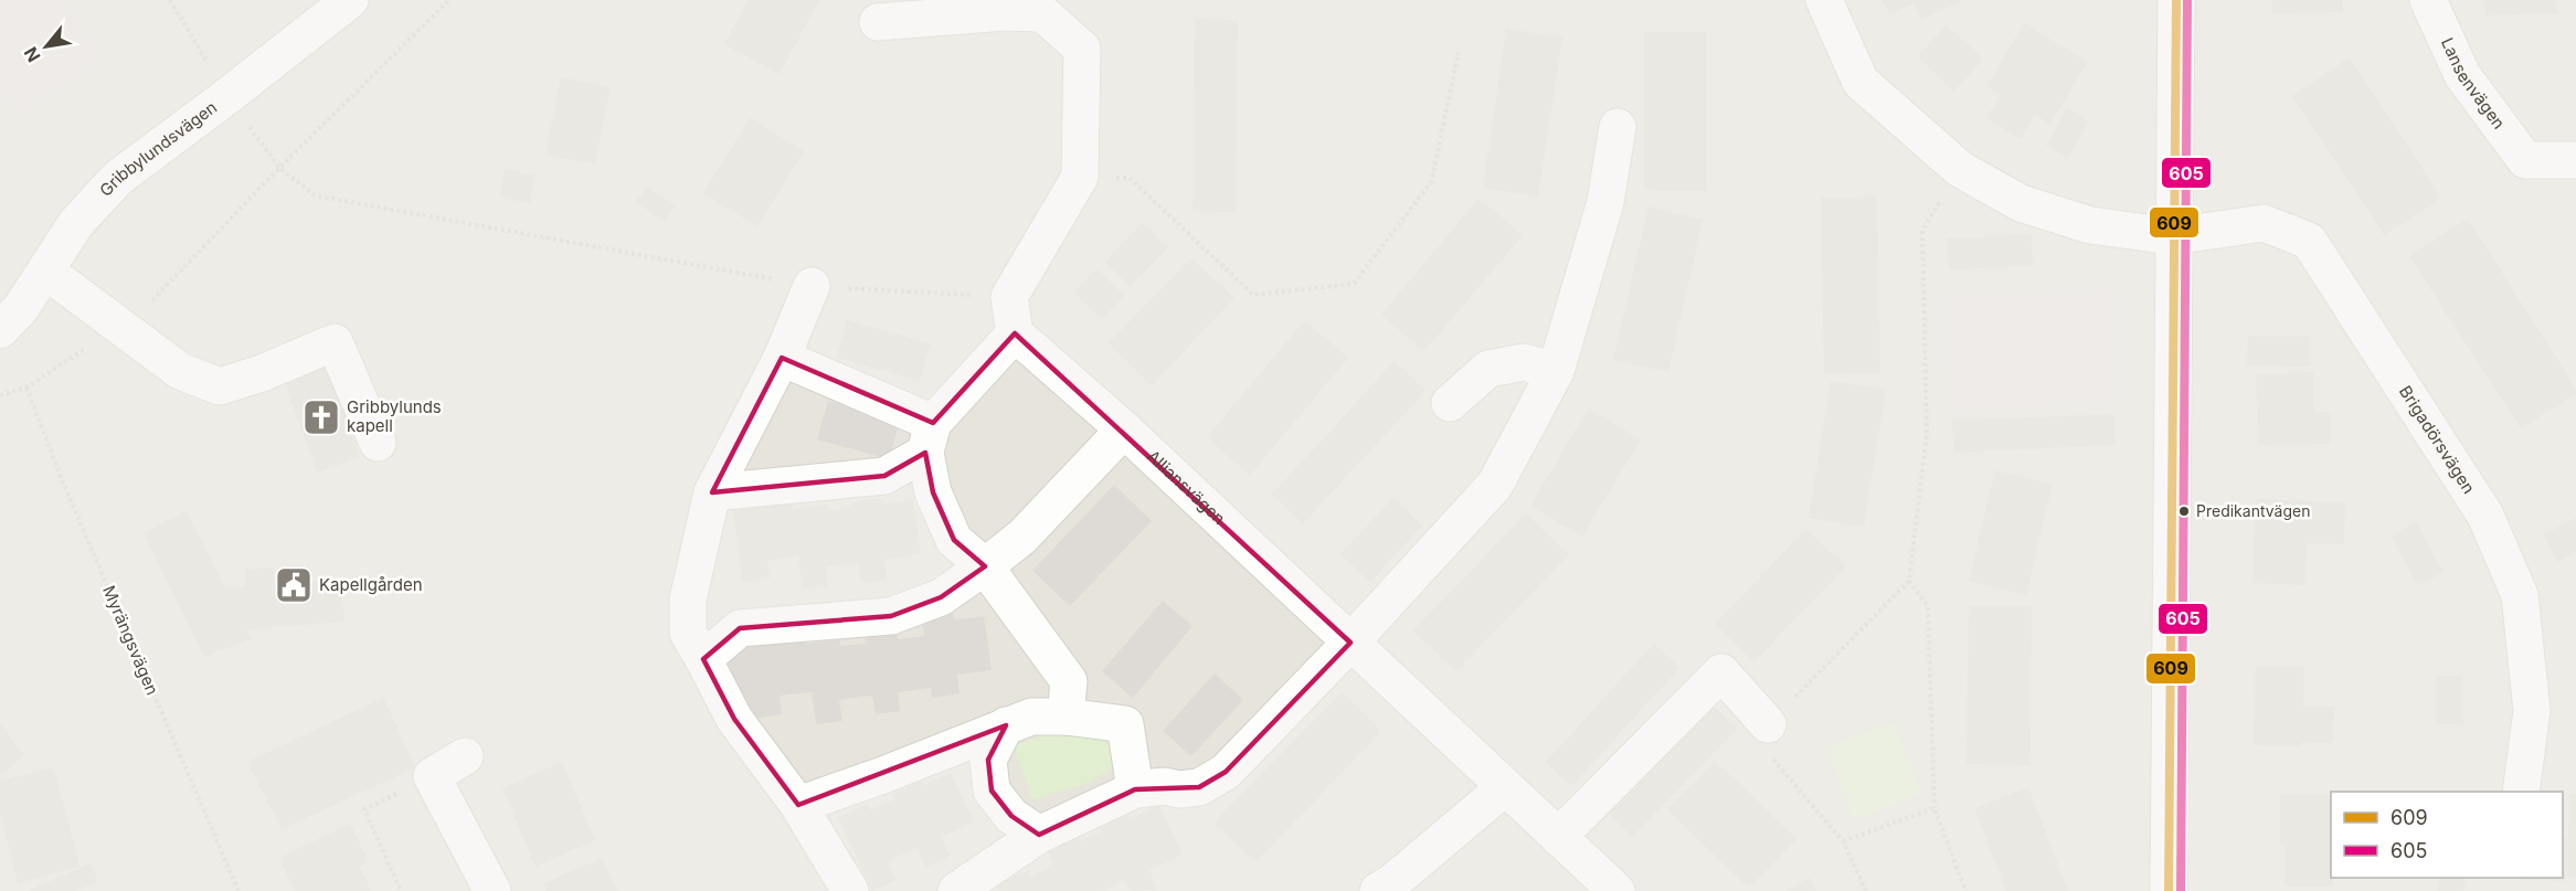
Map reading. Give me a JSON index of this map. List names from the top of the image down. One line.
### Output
{"streets":{"street":["Lansenvägen","Gribbylundsvägen","Brigadörsvägen","Alliansvägen"],"path":["Myrängsvägen"]},"places":{"church":["Gribbylunds kapell"],"other":["Predikantvägen"],"public building":["Kapellgården"]},"lines":["transit line 609","transit line 605"],"legend":["609","605"],"north":"bottom left"}
